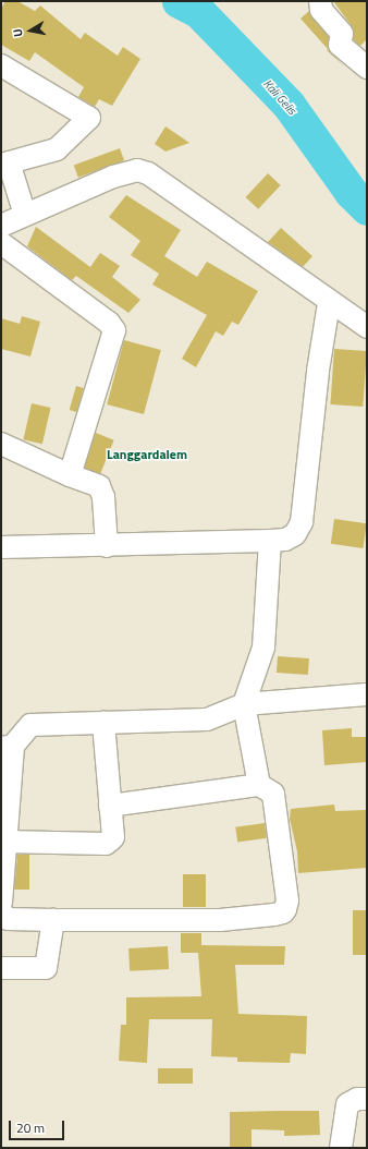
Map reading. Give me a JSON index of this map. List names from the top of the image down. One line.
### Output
{"districts":["Langgardalem"],"water":["Kali Gelis"],"scale_bar":"20 m","north":"left"}
